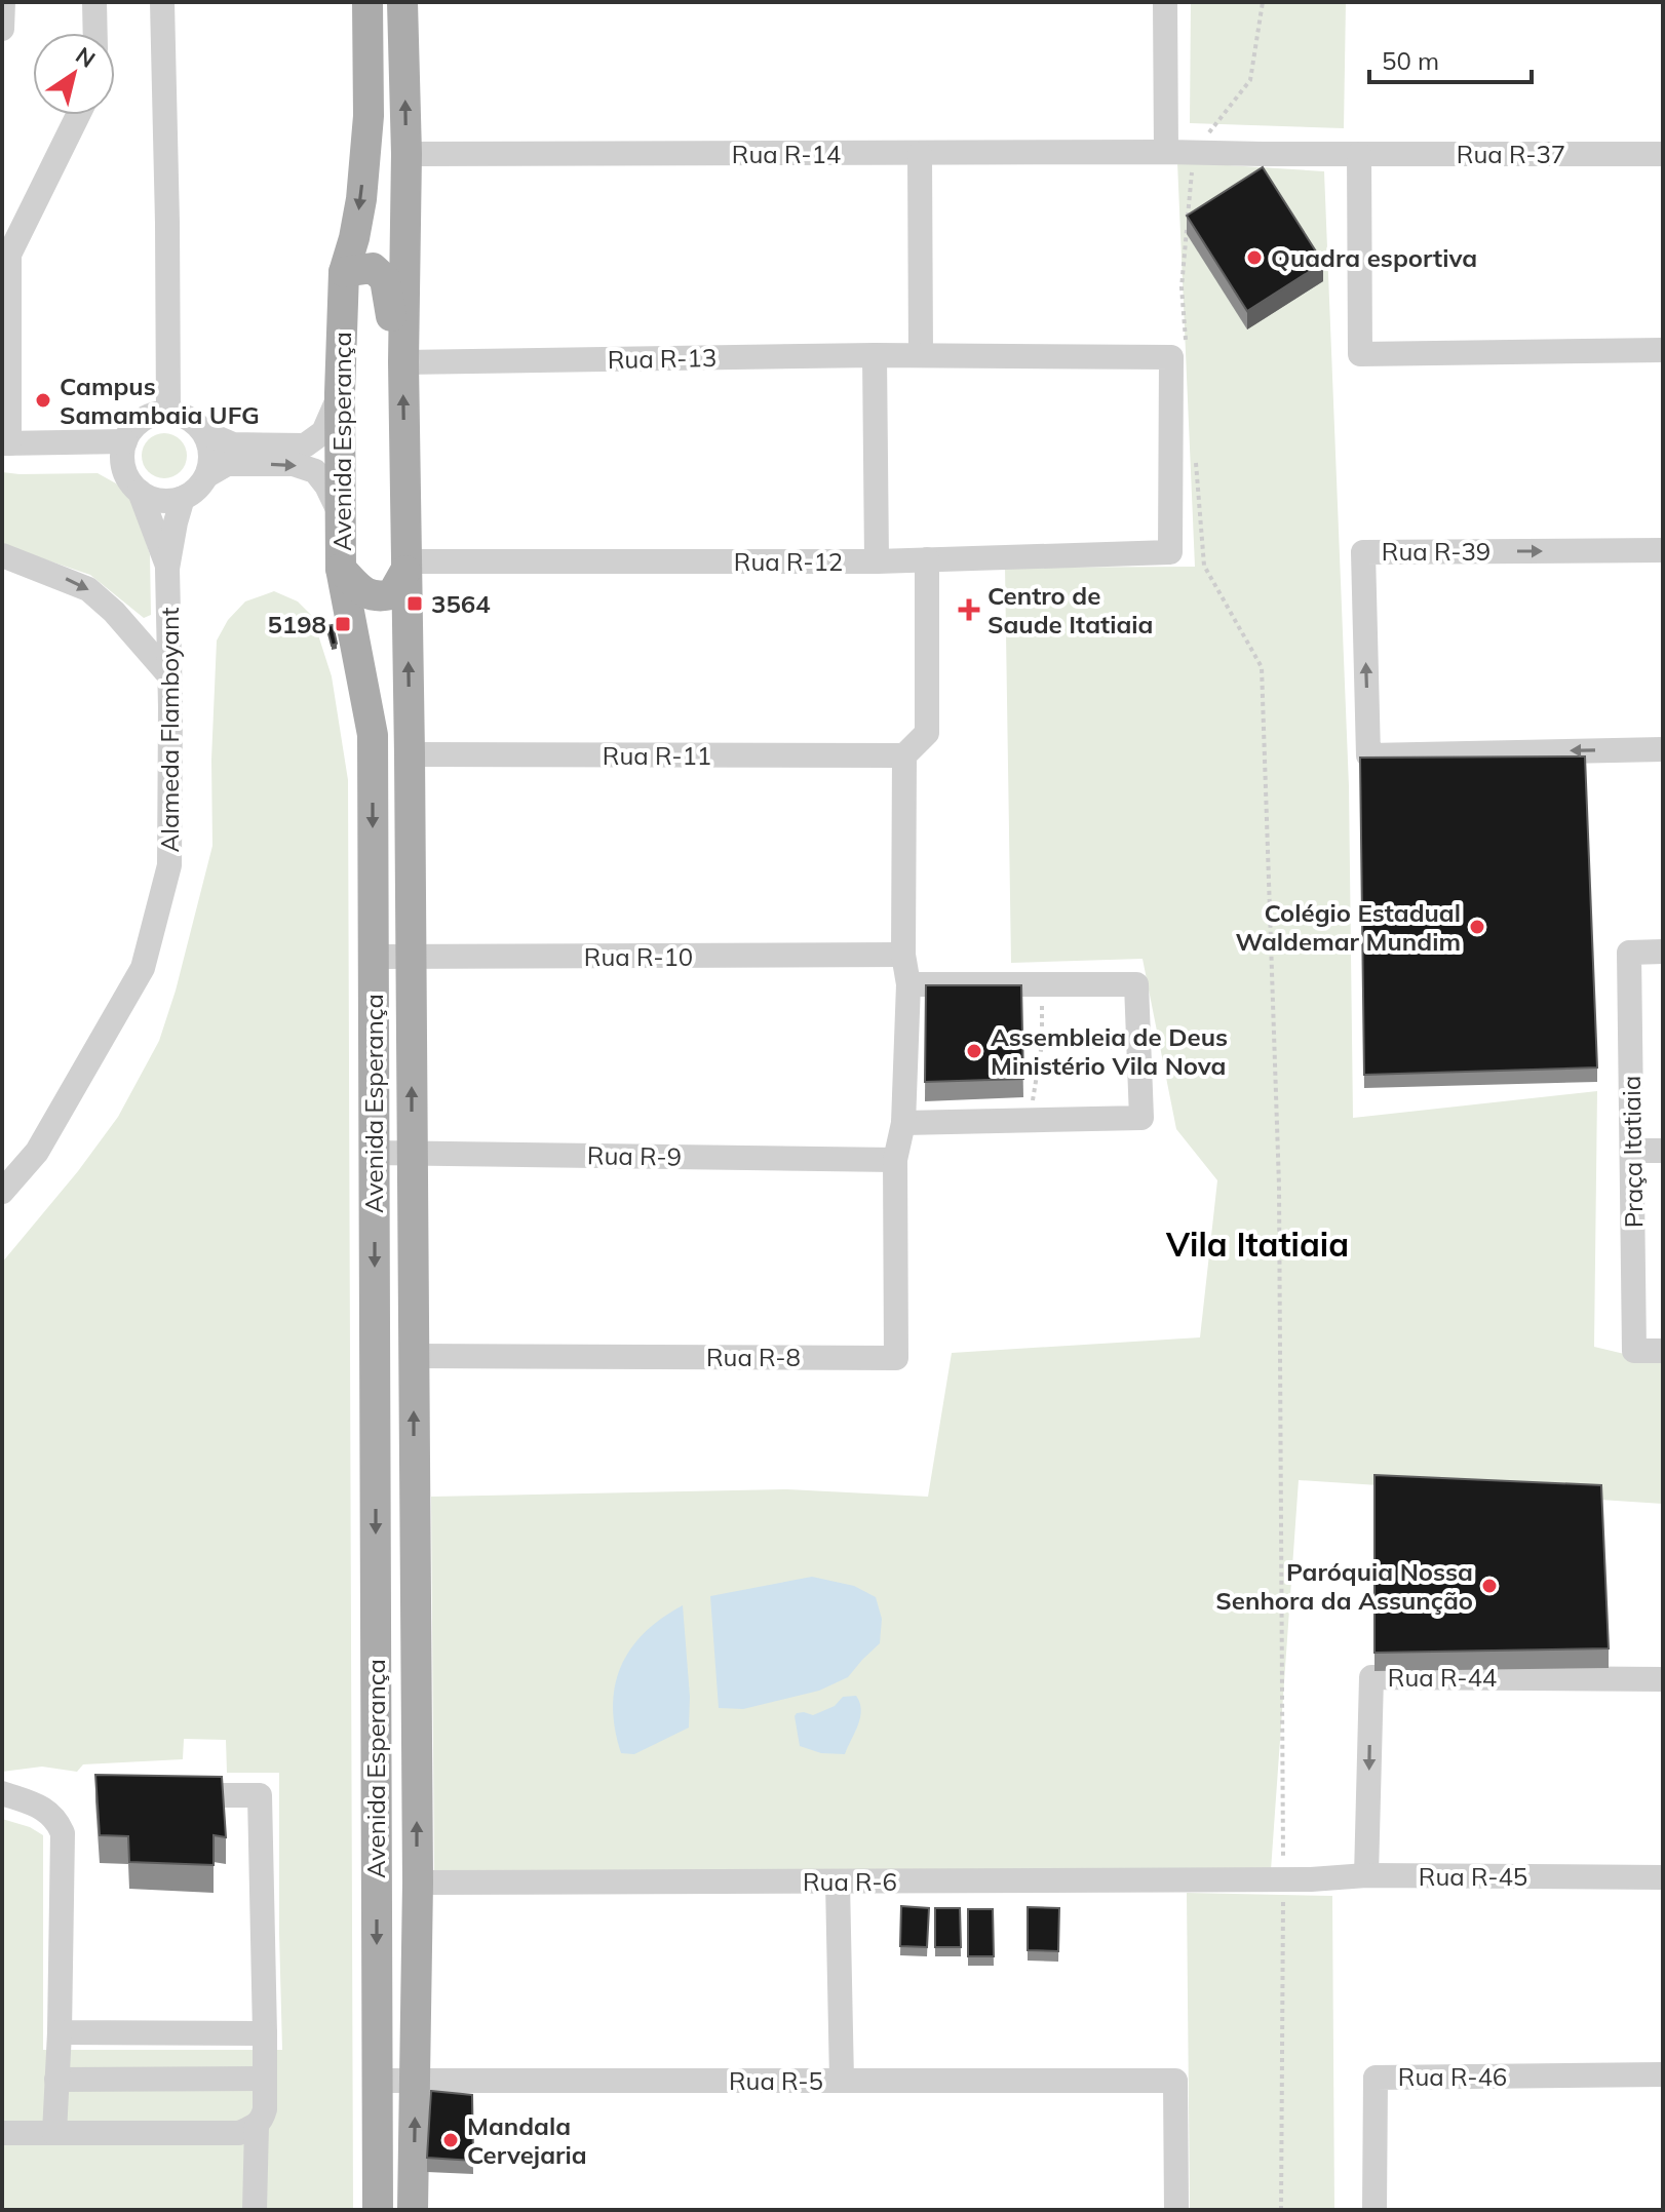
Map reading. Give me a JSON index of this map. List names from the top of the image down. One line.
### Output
{"streets":{"main road":["Avenida Esperança"],"street":["Rua R-14","Rua R-37","Rua R-13","Rua R-39","Rua R-12","Alameda Flamboyant","Rua R-11","Rua R-10","Praça Itatiaia","Rua R-9","Rua R-8","Rua R-44","Rua R-45","Rua R-6","Rua R-46","Rua R-5"]},"crossings":[["Rua R-14","Rua R-37"],["Rua R-14","Avenida Esperança"],["Rua R-13","Avenida Esperança"],["Rua R-13","Rua R-12"],["Avenida Esperança","Rua R-12"],["Avenida Esperança","Rua R-11"],["Avenida Esperança","Rua R-10"],["Avenida Esperança","Rua R-9"],["Avenida Esperança","Rua R-8"],["Avenida Esperança","Rua R-6"],["Avenida Esperança","Rua R-5"],["Rua R-9","Rua R-8"],["Rua R-44","Rua R-45"],["Rua R-45","Rua R-6"]],"districts":["Vila Itatiaia"],"places":{"other":["Quadra esportiva","Campus Samambaia UFG","Colégio Estadual Waldemar Mundim","Assembleia de Deus Ministério Vila Nova","Paróquia Nossa Senhora da Assunção","Mandala Cervejaria"],"transit":["3564","5198"],"health":["Centro de Saude Itatiaia"]},"scale_bar":"50 m","north":"top right"}
